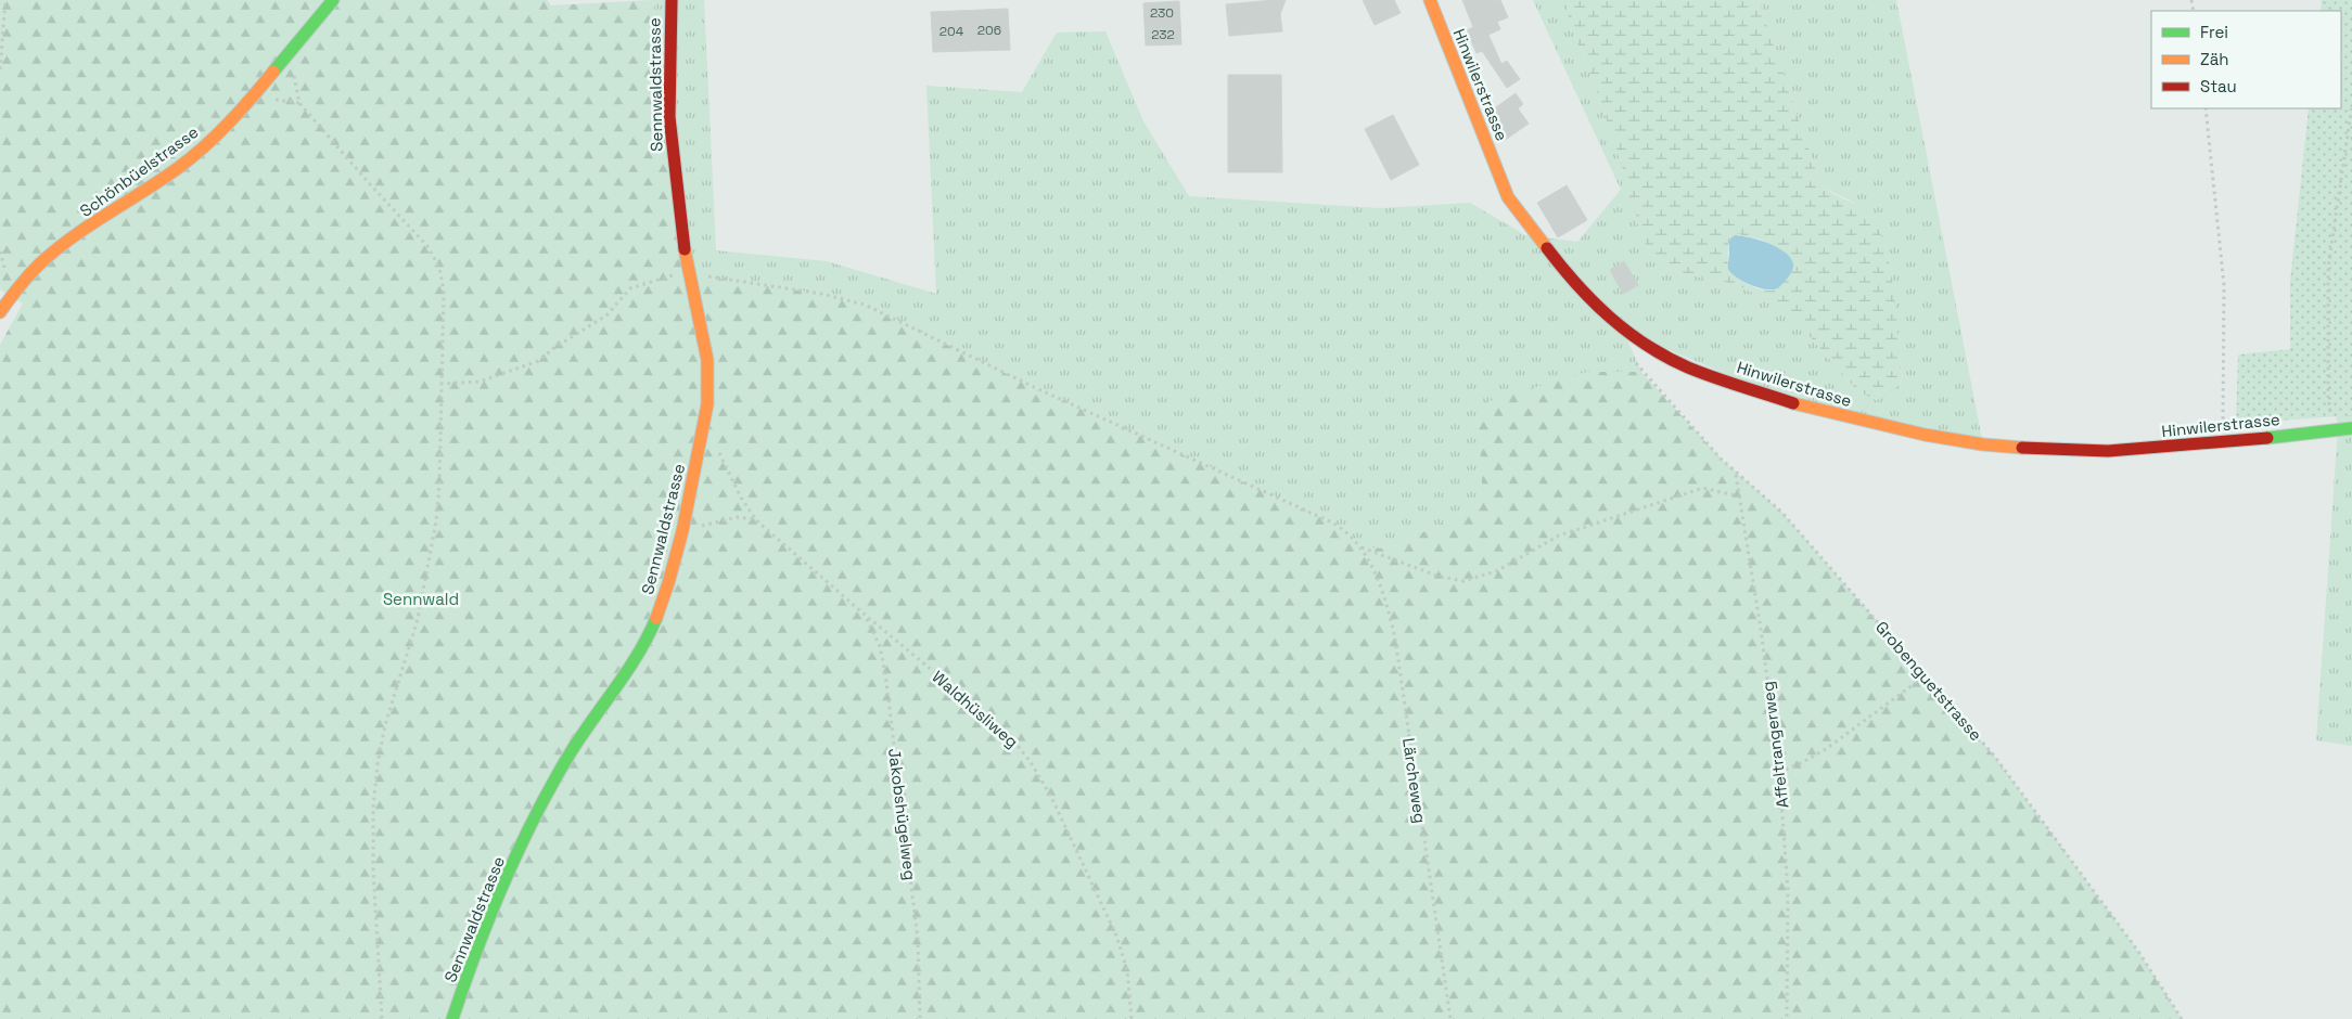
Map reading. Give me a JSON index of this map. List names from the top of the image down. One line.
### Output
{"streets":{"street":["Sennwaldstrasse","Hinwilerstrasse","Schönbüelstrasse"],"path":["Grobenguetstrasse","Waldhüsliweg","Affeltrangerweg","Lärcheweg","Jakobshügelweg"]},"crossings":[["Grobenguetstrasse","Affeltrangerweg"],["Waldhüsliweg","Jakobshügelweg"]],"parks":["Sennwald"],"house_numbers":["230","206","204","232"],"legend":["Frei","Zäh","Stau"]}
